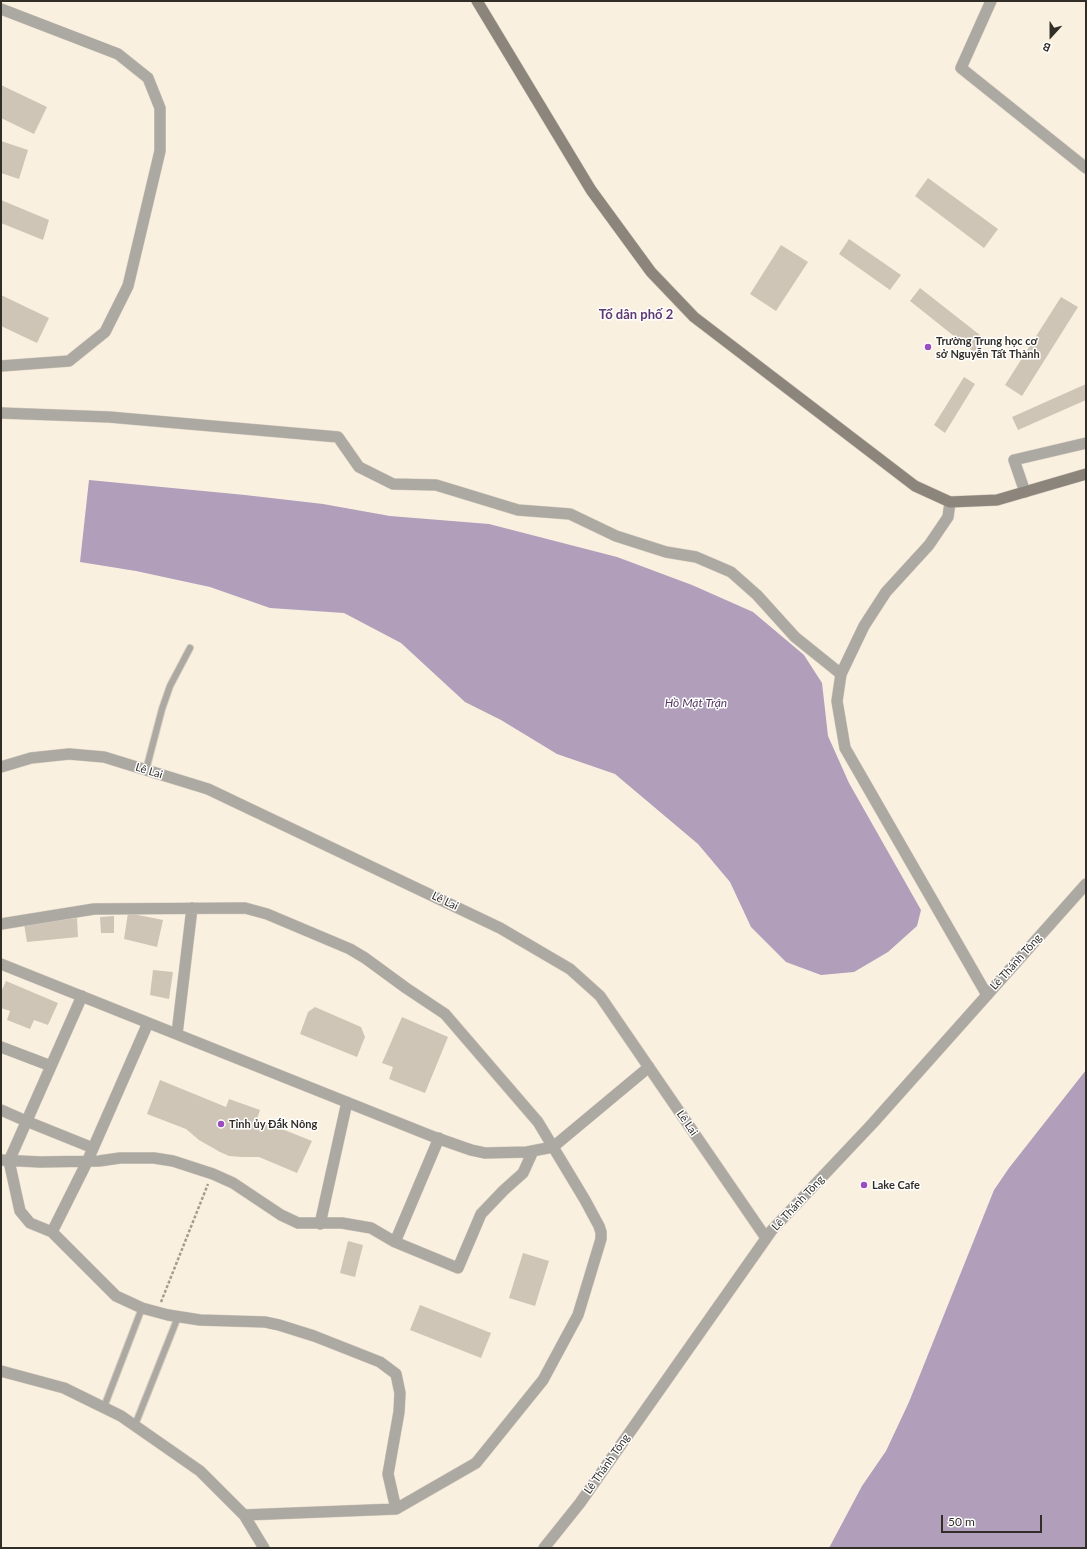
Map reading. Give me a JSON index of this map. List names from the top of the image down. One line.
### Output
{"streets":{"street":["Lê Lai","Lê Thánh Tông"]},"crossings":[["Lê Lai","Lê Thánh Tông"]],"districts":["Tổ dân phố 2"],"water":["Hồ Mặt Trận"],"places":["Trường Trung học cơ sở Nguyễn Tất Thành","Tỉnh ủy Đắk Nông","Lake Cafe"],"scale_bar":"50 m","north":"bottom"}
